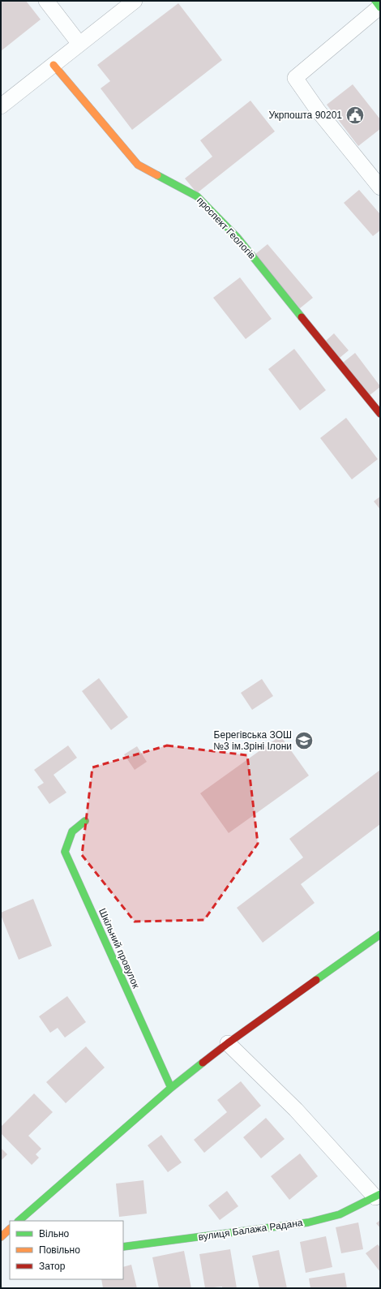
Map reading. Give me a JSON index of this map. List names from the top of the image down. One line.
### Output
{"streets":{"street":["проспект Геологів","Шкільний провулок","вулиця Балажа Радана"]},"places":{"public building":["Укрпошта 90201"],"school or university":["Берегівська ЗОШ №3 ім.Зріні Ілони"]},"legend":["Вільно","Повільно","Затор"]}
